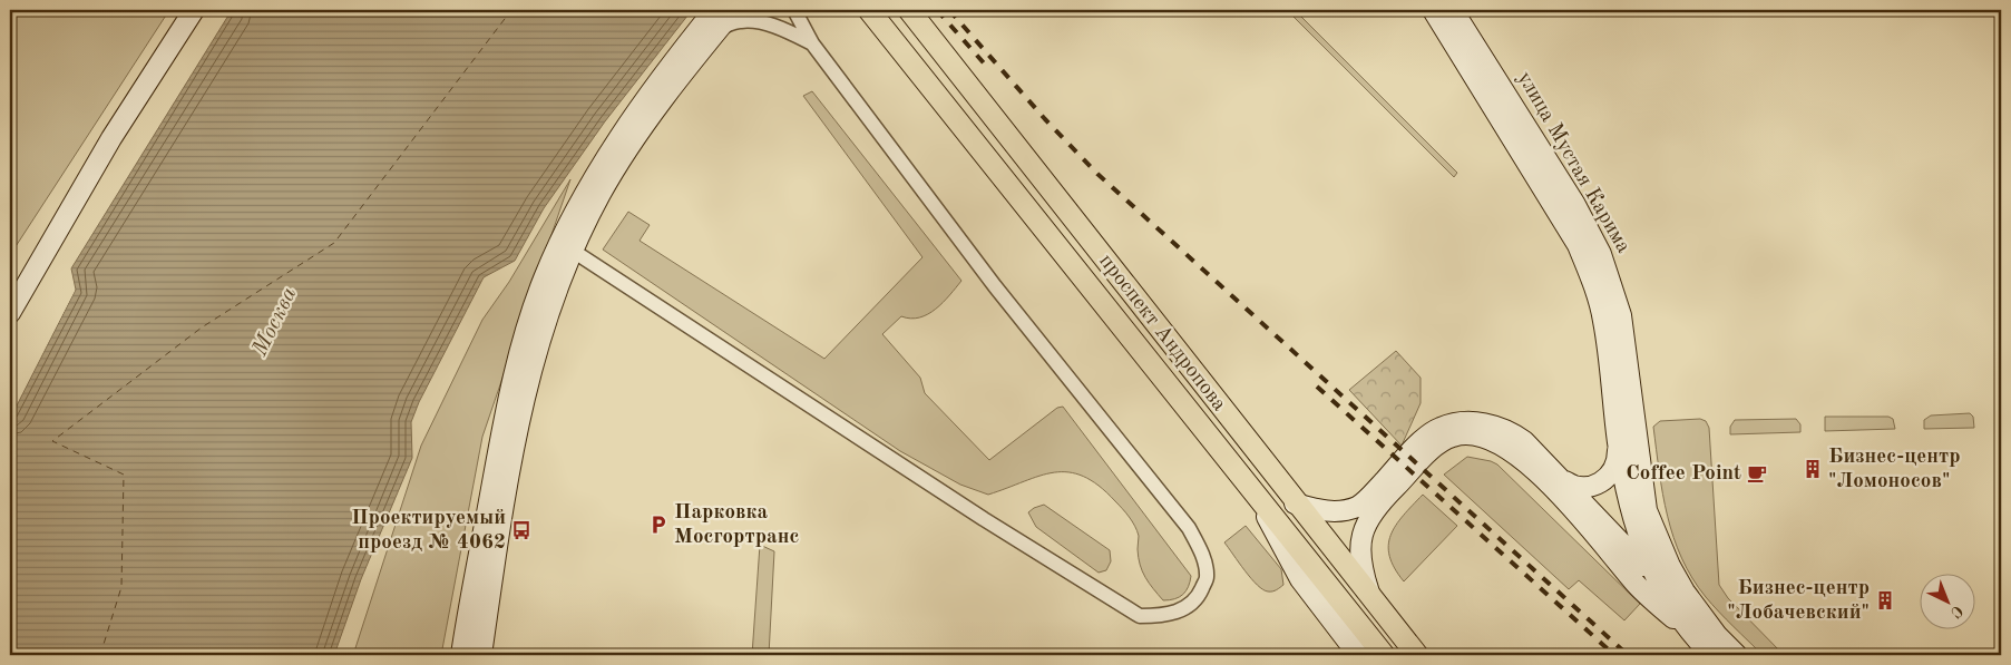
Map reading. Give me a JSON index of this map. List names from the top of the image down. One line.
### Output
{"streets":{"main road":["проспект Андропова"],"street":["улица Мустая Карима"]},"water":["Москва"],"places":{"building":["Бизнес-центр \"Ломоносов\"","Бизнес-центр \"Лобачевский\""],"cafe":["Coffee Point"],"parking":["Парковка Мосгортранс"],"bus stop":["Проектируемый проезд № 4062"]},"north":"bottom right"}
